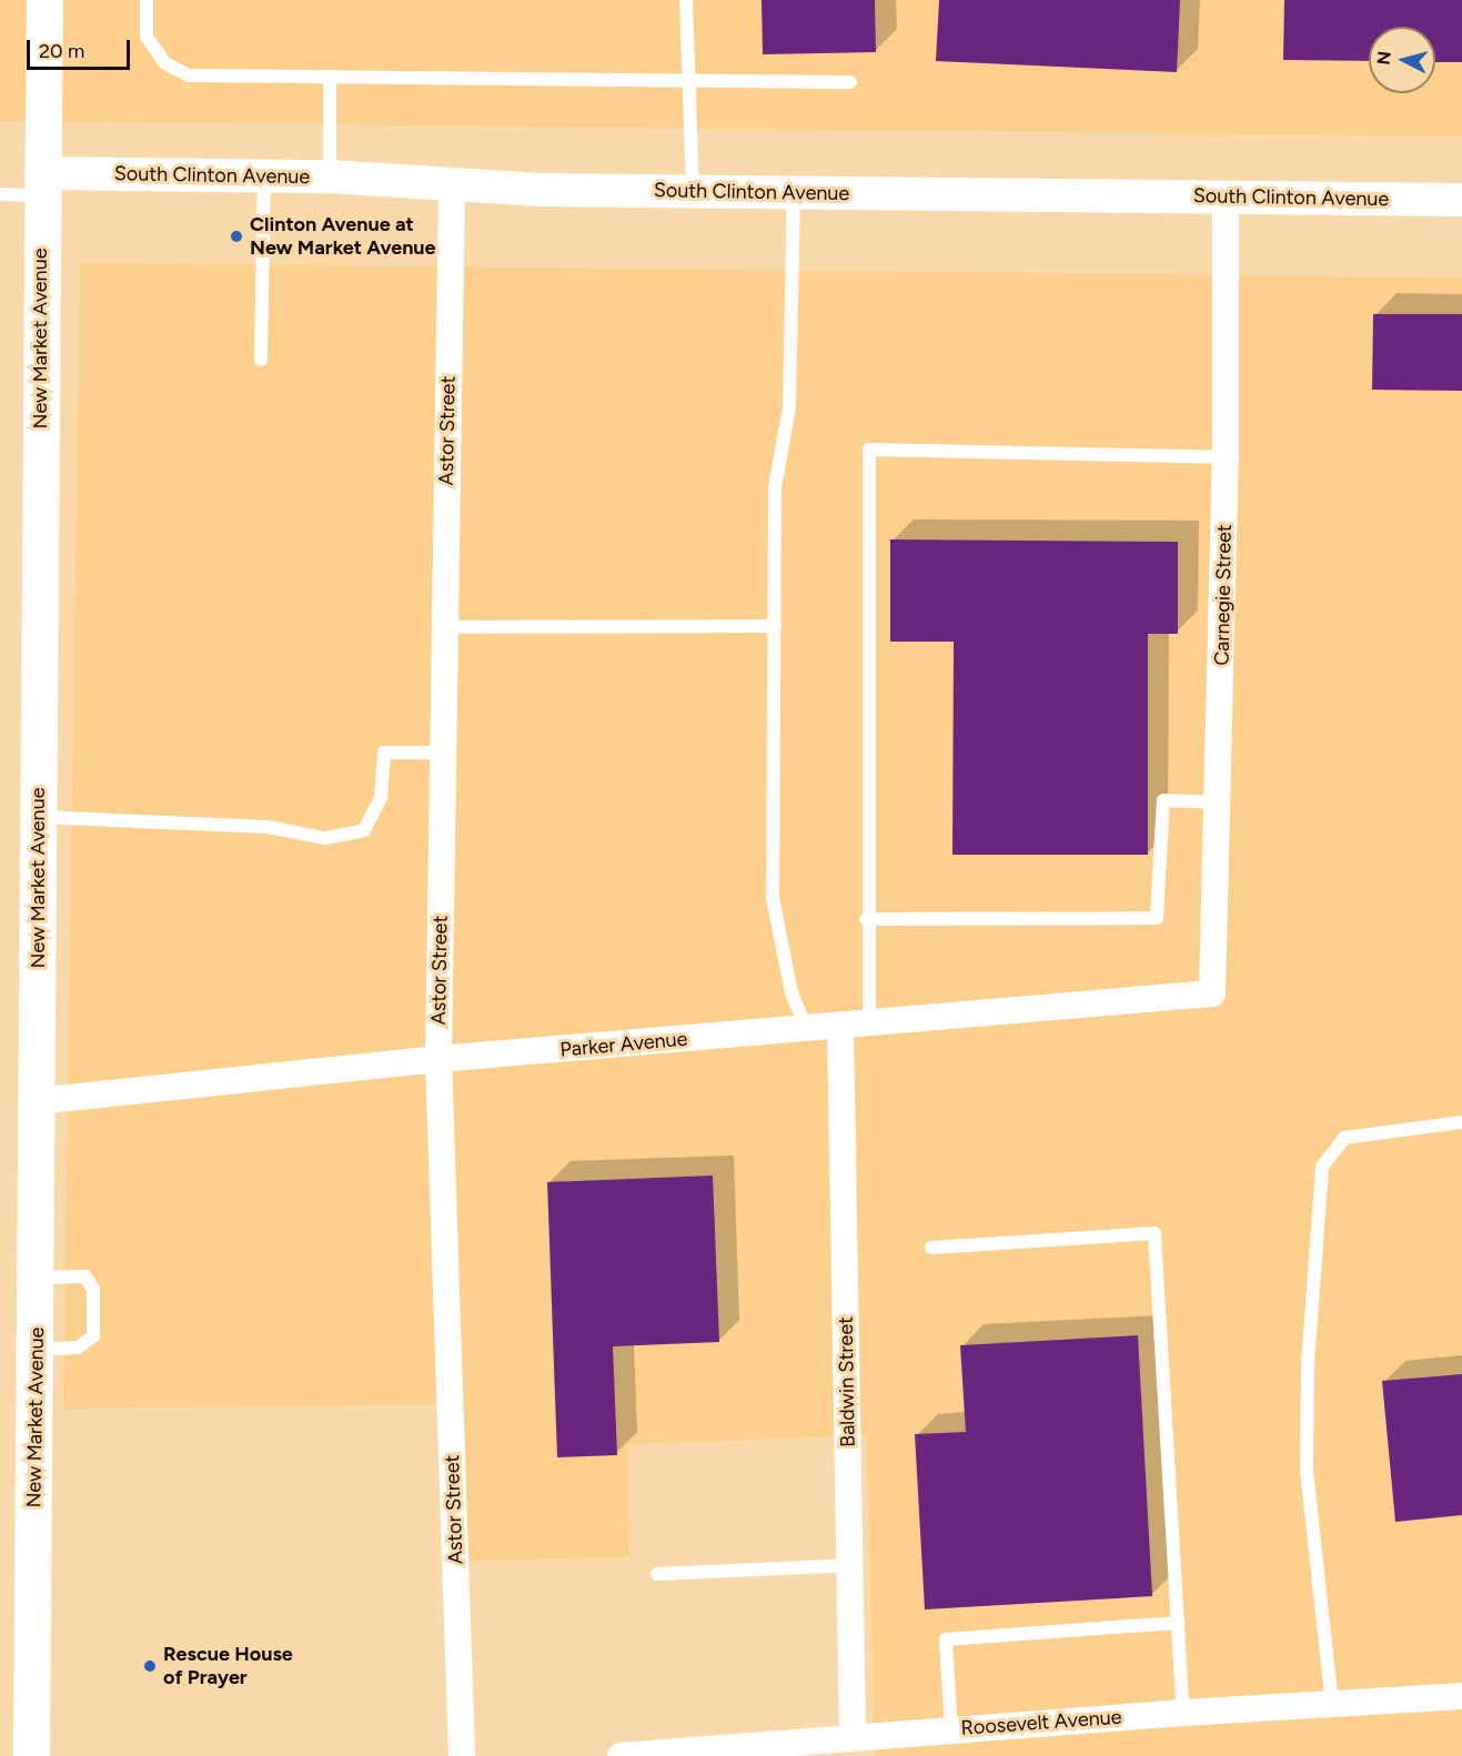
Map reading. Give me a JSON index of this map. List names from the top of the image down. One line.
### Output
{"streets":{"main road":["New Market Avenue"],"street":["South Clinton Avenue","Astor Street","Carnegie Street","Parker Avenue","Baldwin Street","Roosevelt Avenue"]},"crossings":[["South Clinton Avenue","New Market Avenue"],["South Clinton Avenue","Astor Street"],["South Clinton Avenue","Carnegie Street"],["New Market Avenue","Parker Avenue"],["Astor Street","Parker Avenue"],["Carnegie Street","Parker Avenue"],["Parker Avenue","Baldwin Street"],["Baldwin Street","Roosevelt Avenue"]],"places":["Clinton Avenue at New Market Avenue","Rescue House of Prayer"],"scale_bar":"20 m","north":"left"}
